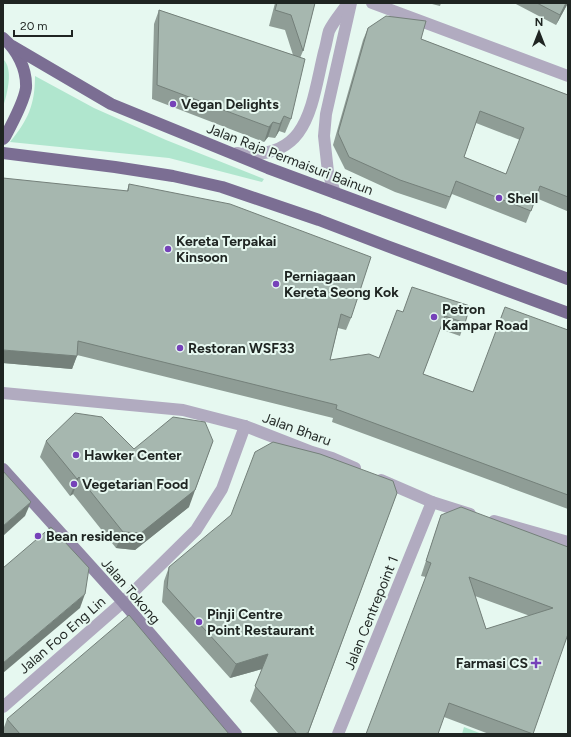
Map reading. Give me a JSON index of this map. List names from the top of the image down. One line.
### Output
{"streets":{"main road":["Jalan Raja Permaisuri Bainun","Jalan Tokong"],"street":["Jalan Bharu","Jalan Centrepoint 1","Jalan Foo Eng Lin"]},"crossings":[["Jalan Bharu","Jalan Centrepoint 1"],["Jalan Bharu","Jalan Foo Eng Lin"],["Jalan Tokong","Jalan Foo Eng Lin"]],"places":{"other":["Vegan Delights","Shell","Kereta Terpakai Kinsoon","Perniagaan Kereta Seong Kok","Petron Kampar Road","Restoran WSF33","Hawker Center","Vegetarian Food","Bean residence","Pinji Centre Point Restaurant"],"health":["Farmasi CS"]},"scale_bar":"20 m","north":"top"}
